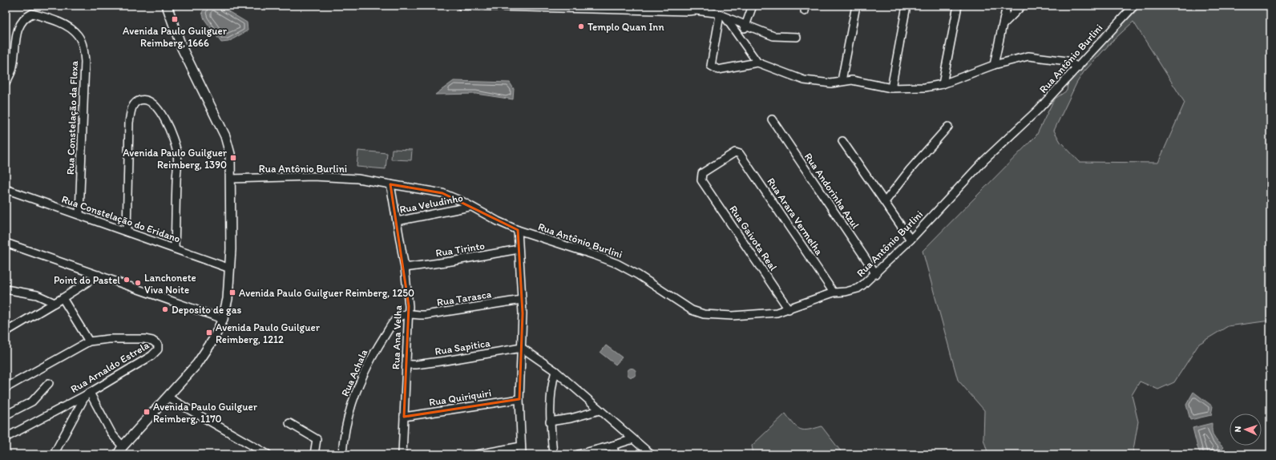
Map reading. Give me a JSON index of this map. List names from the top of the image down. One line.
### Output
{"streets":{"street":["Rua Antônio Burlini","Rua Constelação da Flexa","Rua Andorinha Azul","Rua Veludinho","Rua Arara Vermelha","Rua Constelação do Eridano","Rua Gaivota Real","Rua Tirinto","Rua Tarasca","Rua Ana Velha","Rua Sapitica","Rua Arnaldo Estrela","Rua Achala","Rua Quiriquiri"]},"crossings":[["Rua Antônio Burlini","Rua Andorinha Azul"],["Rua Antônio Burlini","Rua Veludinho"],["Rua Antônio Burlini","Rua Arara Vermelha"],["Rua Antônio Burlini","Rua Gaivota Real"],["Rua Antônio Burlini","Rua Ana Velha"],["Rua Constelação da Flexa","Rua Constelação do Eridano"],["Rua Veludinho","Rua Ana Velha"],["Rua Arara Vermelha","Rua Gaivota Real"],["Rua Tirinto","Rua Ana Velha"],["Rua Tarasca","Rua Ana Velha"],["Rua Tarasca","Rua Achala"],["Rua Ana Velha","Rua Sapitica"],["Rua Ana Velha","Rua Achala"],["Rua Ana Velha","Rua Quiriquiri"]],"places":{"transit":["Avenida Paulo Guilguer Reimberg, 1666","Avenida Paulo Guilguer Reimberg, 1390","Avenida Paulo Guilguer Reimberg, 1250","Avenida Paulo Guilguer Reimberg, 1212","Avenida Paulo Guilguer Reimberg, 1170"],"other":["Templo Quan Inn","Point do Pastel","Lanchonete Viva Noite","Deposito de gas"]},"north":"left"}
